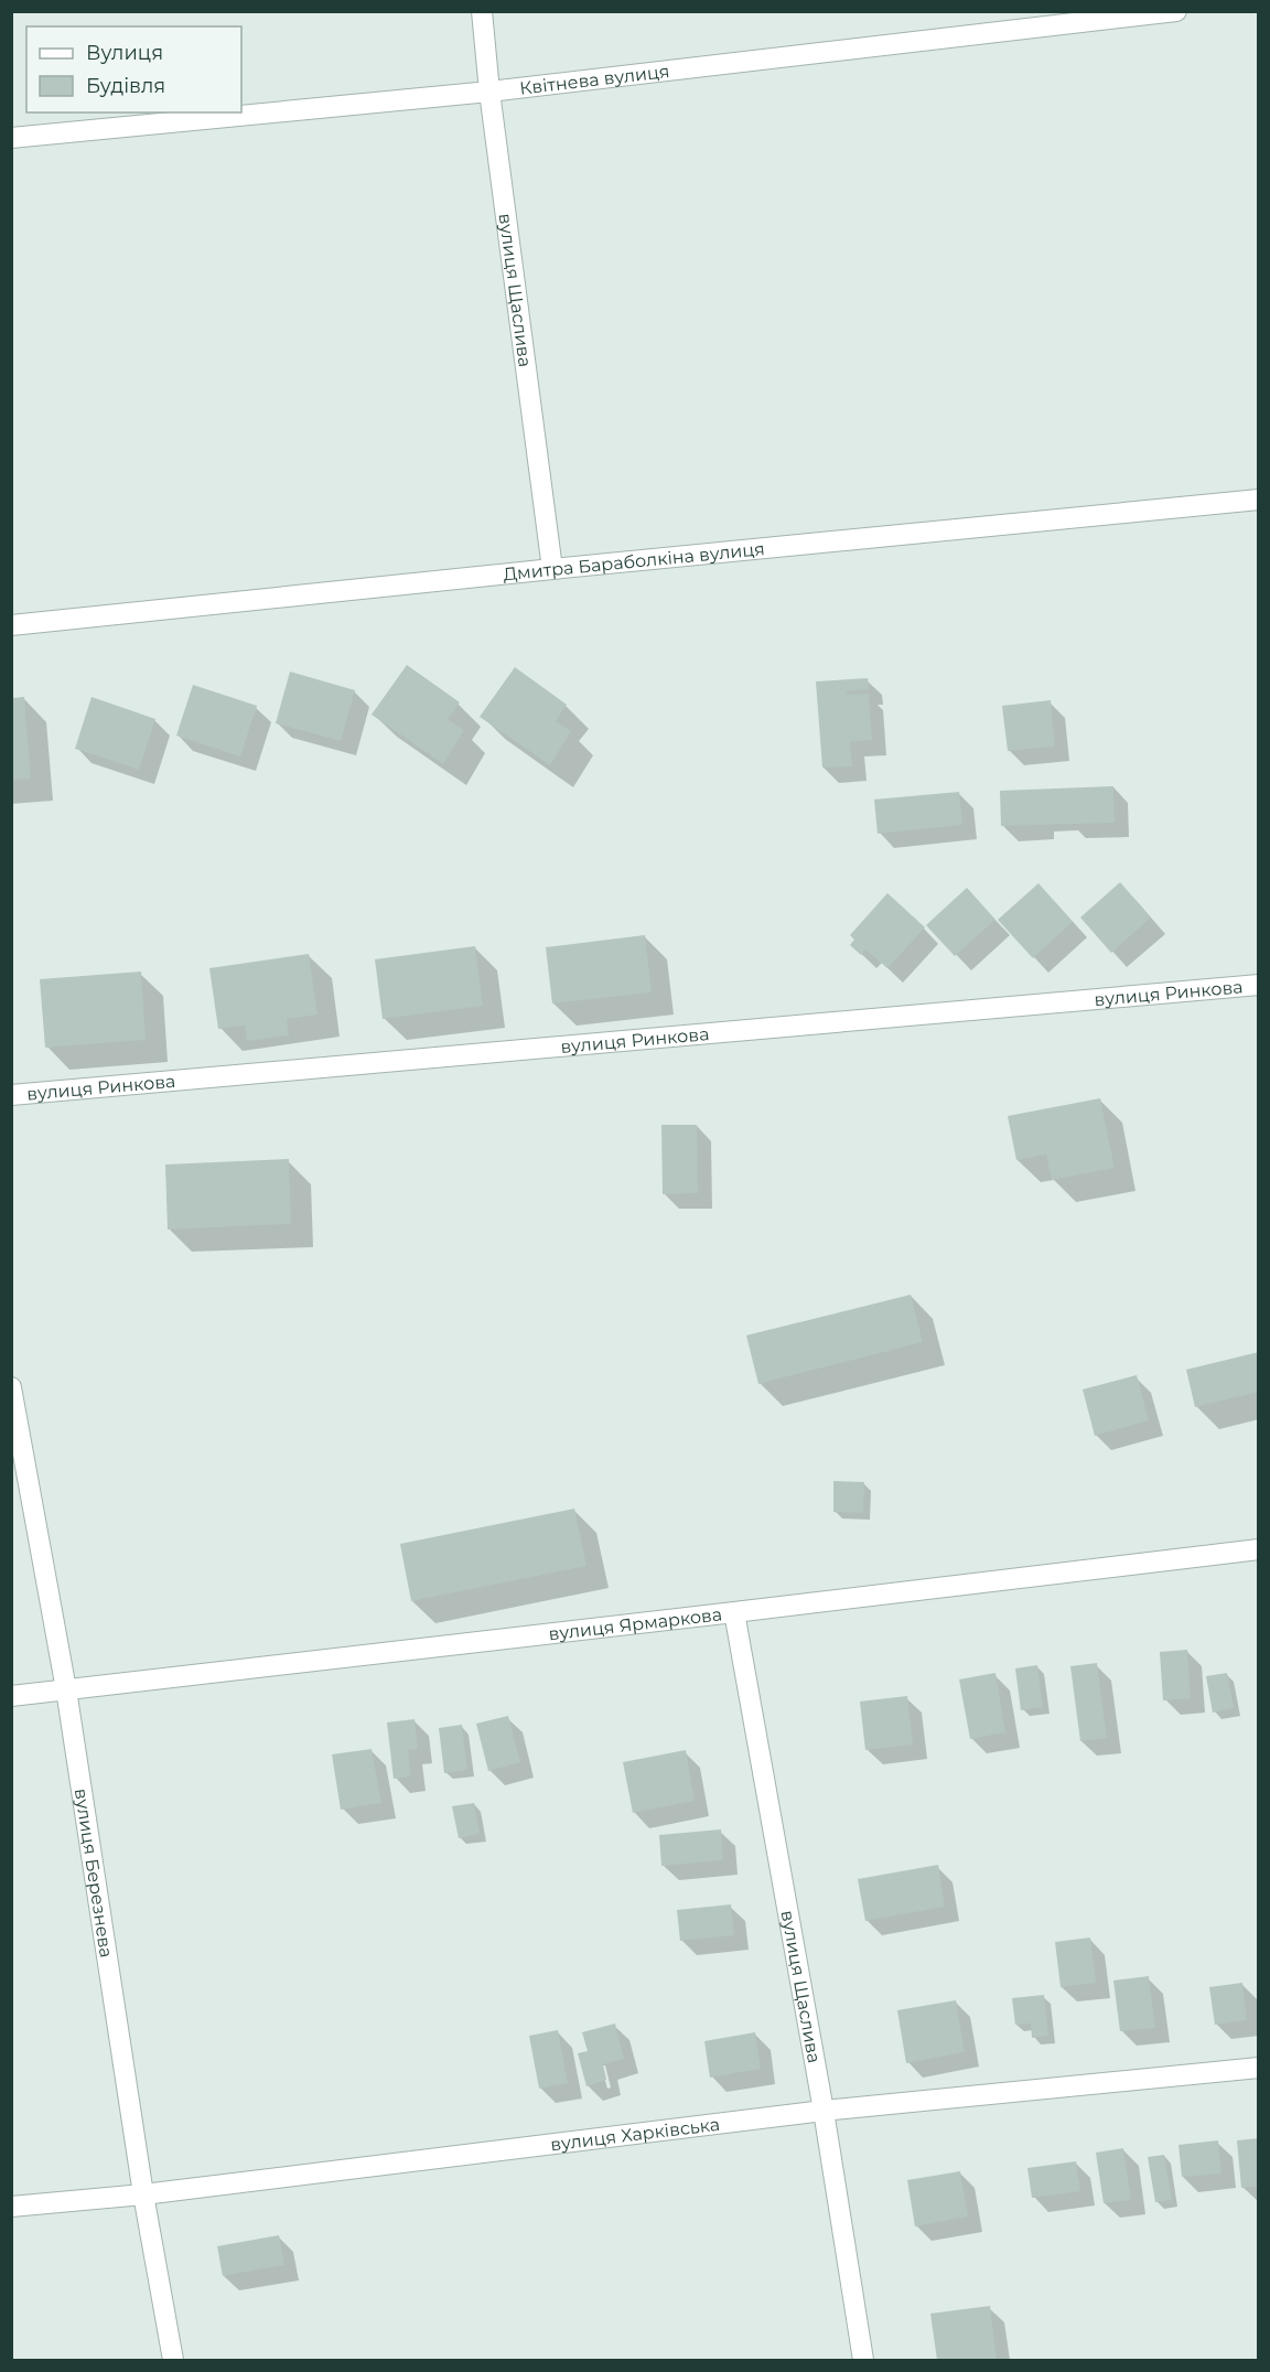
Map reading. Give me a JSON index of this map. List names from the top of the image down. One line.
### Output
{"streets":{"street":["Квітнева вулиця","вулиця Щаслива","Дмитра Бараболкіна вулиця","вулиця Ринкова","вулиця Ярмаркова","вулиця Березнева","вулиця Харківська"]},"crossings":[["Квітнева вулиця","вулиця Щаслива"],["вулиця Щаслива","Дмитра Бараболкіна вулиця"],["вулиця Щаслива","вулиця Ярмаркова"],["вулиця Щаслива","вулиця Харківська"],["вулиця Ярмаркова","вулиця Березнева"],["вулиця Березнева","вулиця Харківська"]],"legend":["Вулиця","Будівля"]}
